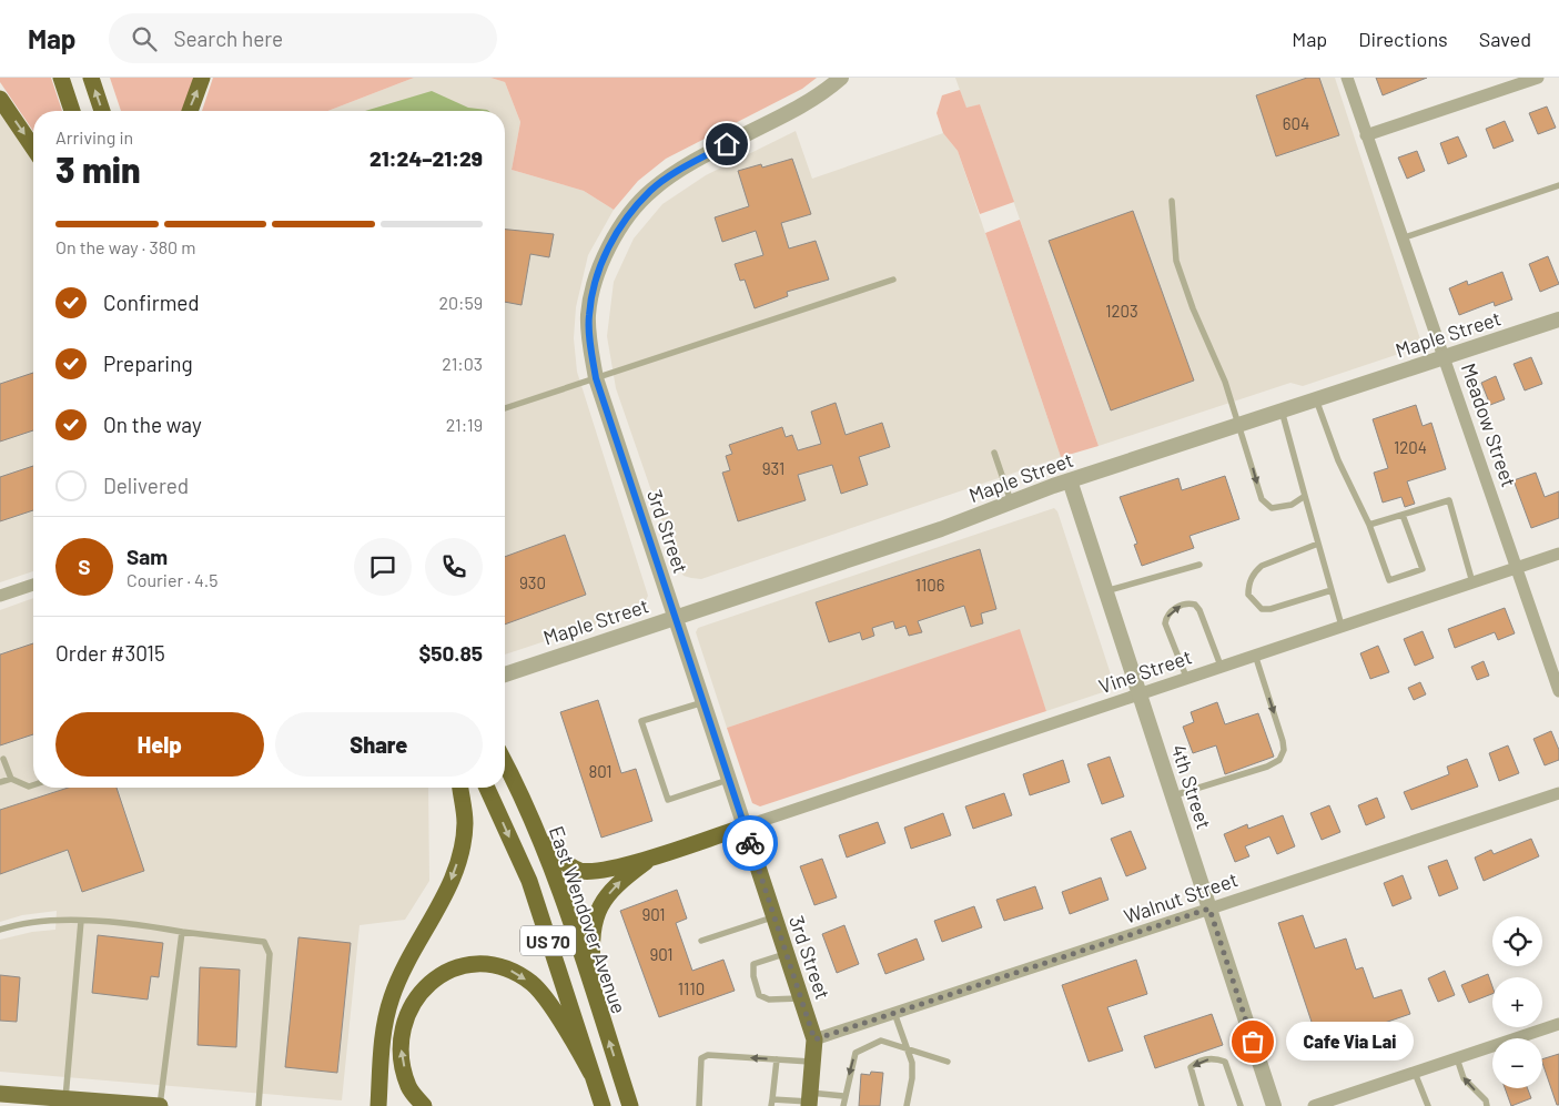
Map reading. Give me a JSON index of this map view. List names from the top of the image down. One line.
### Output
{"streets":{"highway":["East Wendover Avenue","US 70"],"main road":["3rd Street"],"street":["Maple Street","Meadow Street","Vine Street","4th Street","Walnut Street"]},"crossings":[["Maple Street","Meadow Street"],["Maple Street","3rd Street"],["Maple Street","4th Street"],["Meadow Street","Vine Street"],["3rd Street","Vine Street"],["3rd Street","Walnut Street"],["Vine Street","4th Street"],["4th Street","Walnut Street"]],"places":["Cafe Via Lai"],"house_numbers":["604","1203","1204","931","930","1106","801","901","901","1110"],"page":{"header":"Map","search":"Search here","nav":["Map","Directions","Saved"],"heading":["3 min","Arriving in","21:24–21:29"],"panel":["Sam","Courier · 4.5","Order #3015","$50.85"],"bar":"On the way · 380 m","list":[["Confirmed","20:59"],["Preparing","21:03"],["On the way","21:19"],"Delivered"],"round":"S","buttons":["Help","Share"],"map_buttons":["+","−"],"bubble":"Cafe Via Lai"}}
